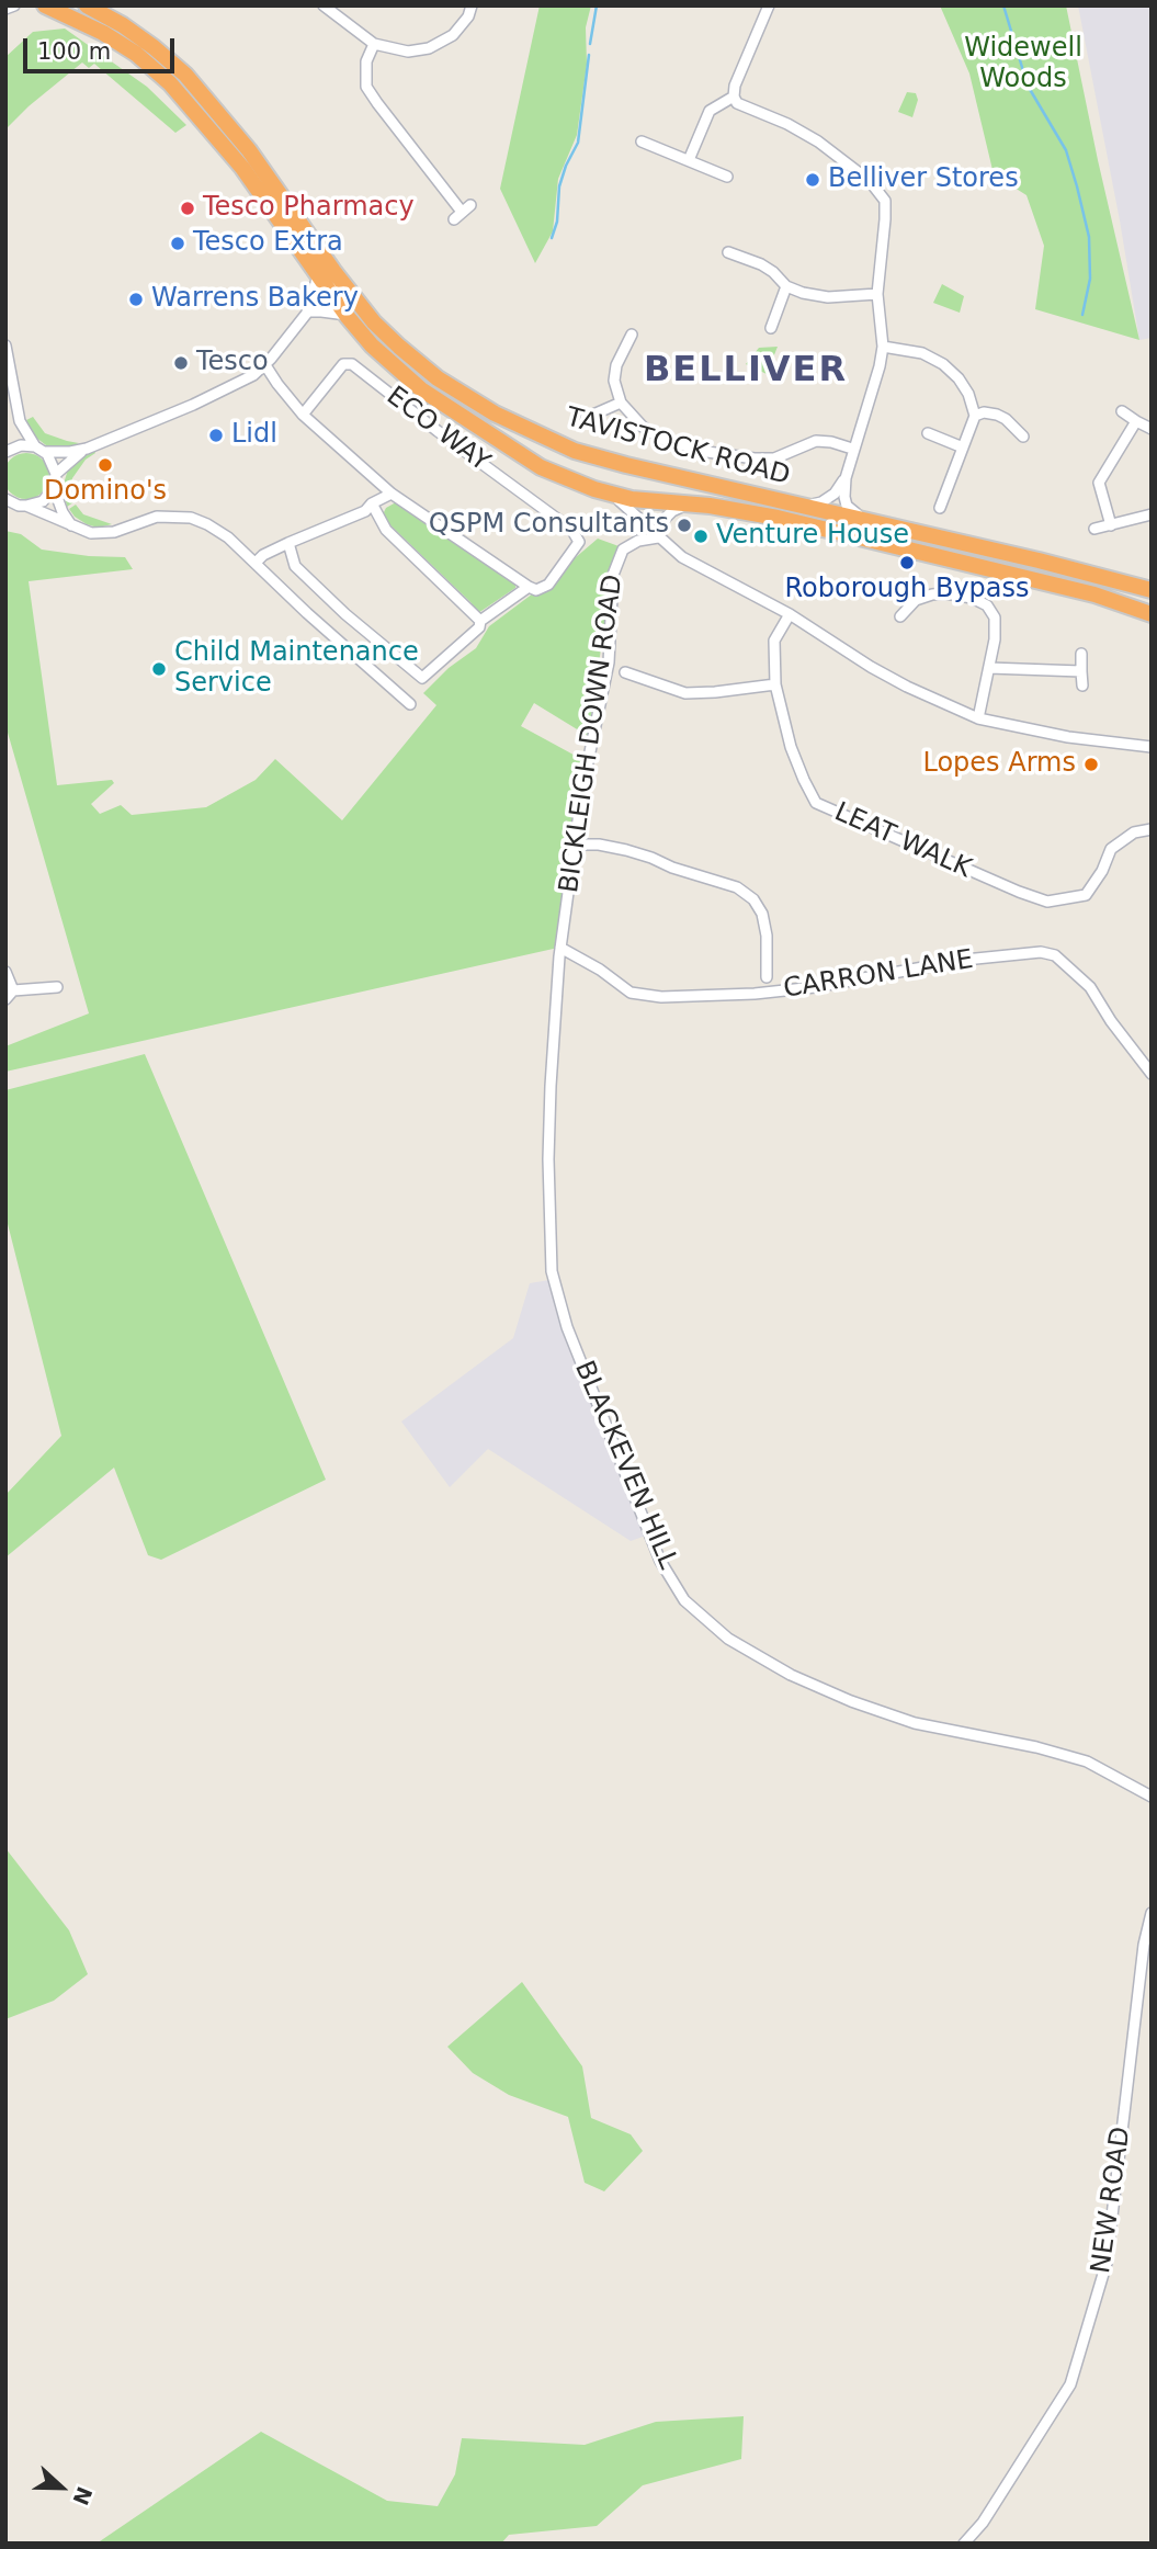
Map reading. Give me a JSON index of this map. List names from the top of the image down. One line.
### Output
{"streets":{"highway":["TAVISTOCK ROAD"],"street":["ECO WAY","BICKLEIGH DOWN ROAD","LEAT WALK","CARRON LANE","BLACKEVEN HILL","NEW ROAD"]},"crossings":[["TAVISTOCK ROAD","BICKLEIGH DOWN ROAD"],["TAVISTOCK ROAD","LEAT WALK"],["BICKLEIGH DOWN ROAD","CARRON LANE"],["BICKLEIGH DOWN ROAD","BLACKEVEN HILL"],["CARRON LANE","BLACKEVEN HILL"]],"districts":["BELLIVER"],"parks":["Widewell Woods"],"places":["Belliver Stores","Tesco Pharmacy","Tesco Extra","Warrens Bakery","Tesco","Lidl","Domino's","QSPM Consultants","Venture House","Roborough Bypass","Child Maintenance Service","Lopes Arms"],"scale_bar":"100 m","north":"right"}
